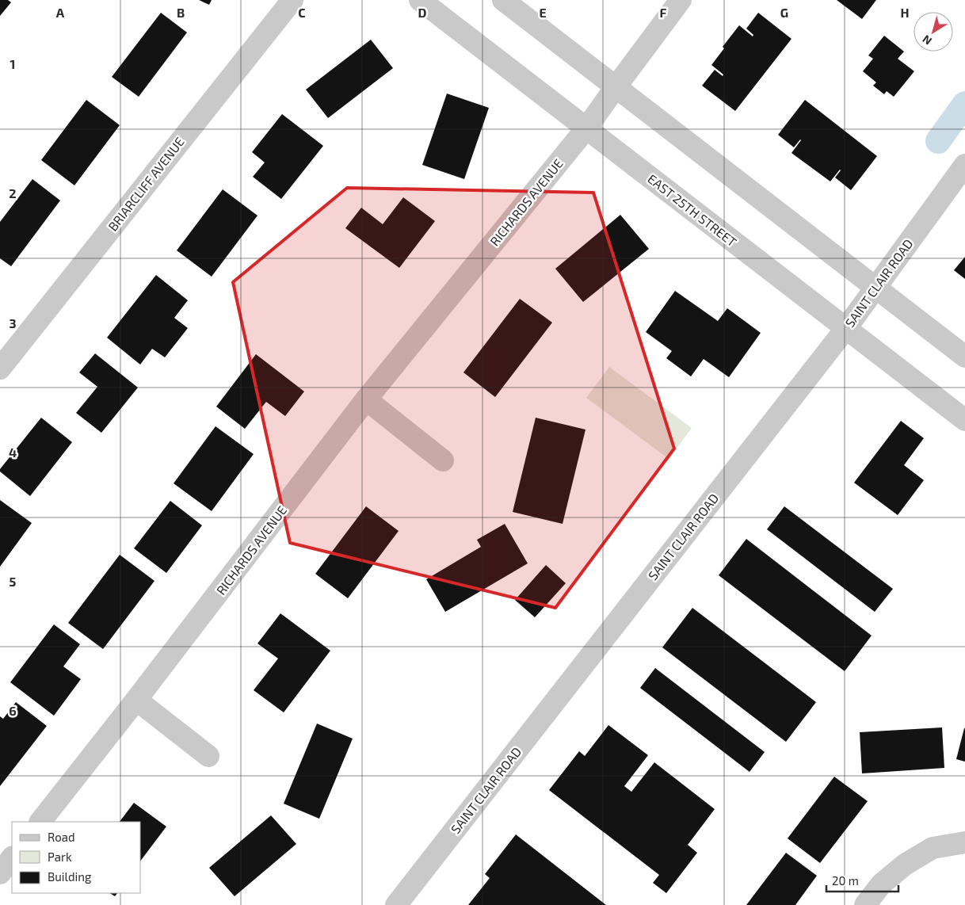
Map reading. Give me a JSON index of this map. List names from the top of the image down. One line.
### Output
{"streets":{"street":["BRIARCLIFF AVENUE","RICHARDS AVENUE","EAST 25TH STREET","SAINT CLAIR ROAD"]},"crossings":[["RICHARDS AVENUE","EAST 25TH STREET"],["EAST 25TH STREET","SAINT CLAIR ROAD"]],"legend":["Road","Park","Building"],"scale_bar":"20 m","north":"bottom left","grid":{"columns":["A","B","C","D","E","F","G","H"],"rows":["1","2","3","4","5","6"]}}
